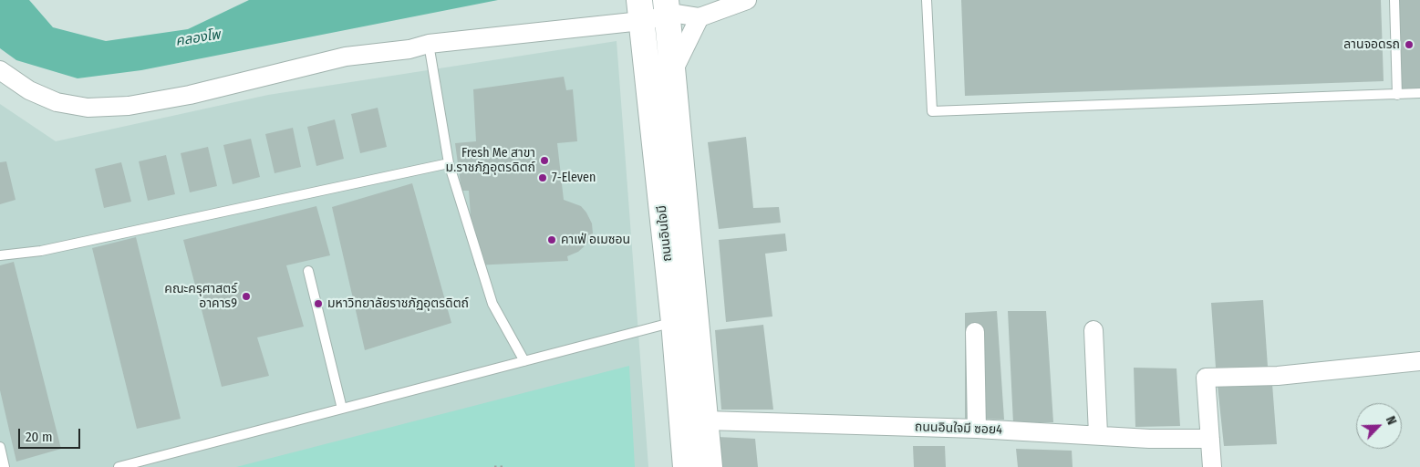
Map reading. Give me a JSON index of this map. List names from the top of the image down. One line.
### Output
{"streets":{"main road":["ถนนอินใจมี"],"street":["ถนนอินใจมี ซอย4"]},"crossings":[["ถนนอินใจมี","ถนนอินใจมี ซอย4"]],"water":["คลองโพ"],"places":["ลานจอดรถ","Fresh Me สาขา ม.ราชภัฏอุตรดิตถ์","7-Eleven","คาเฟ่ อเมซอน","คณะครุศาสตร์ อาคาร9","มหาวิทยาลัยราชภัฏอุตรดิตถ์"],"scale_bar":"20 m","north":"top right"}
